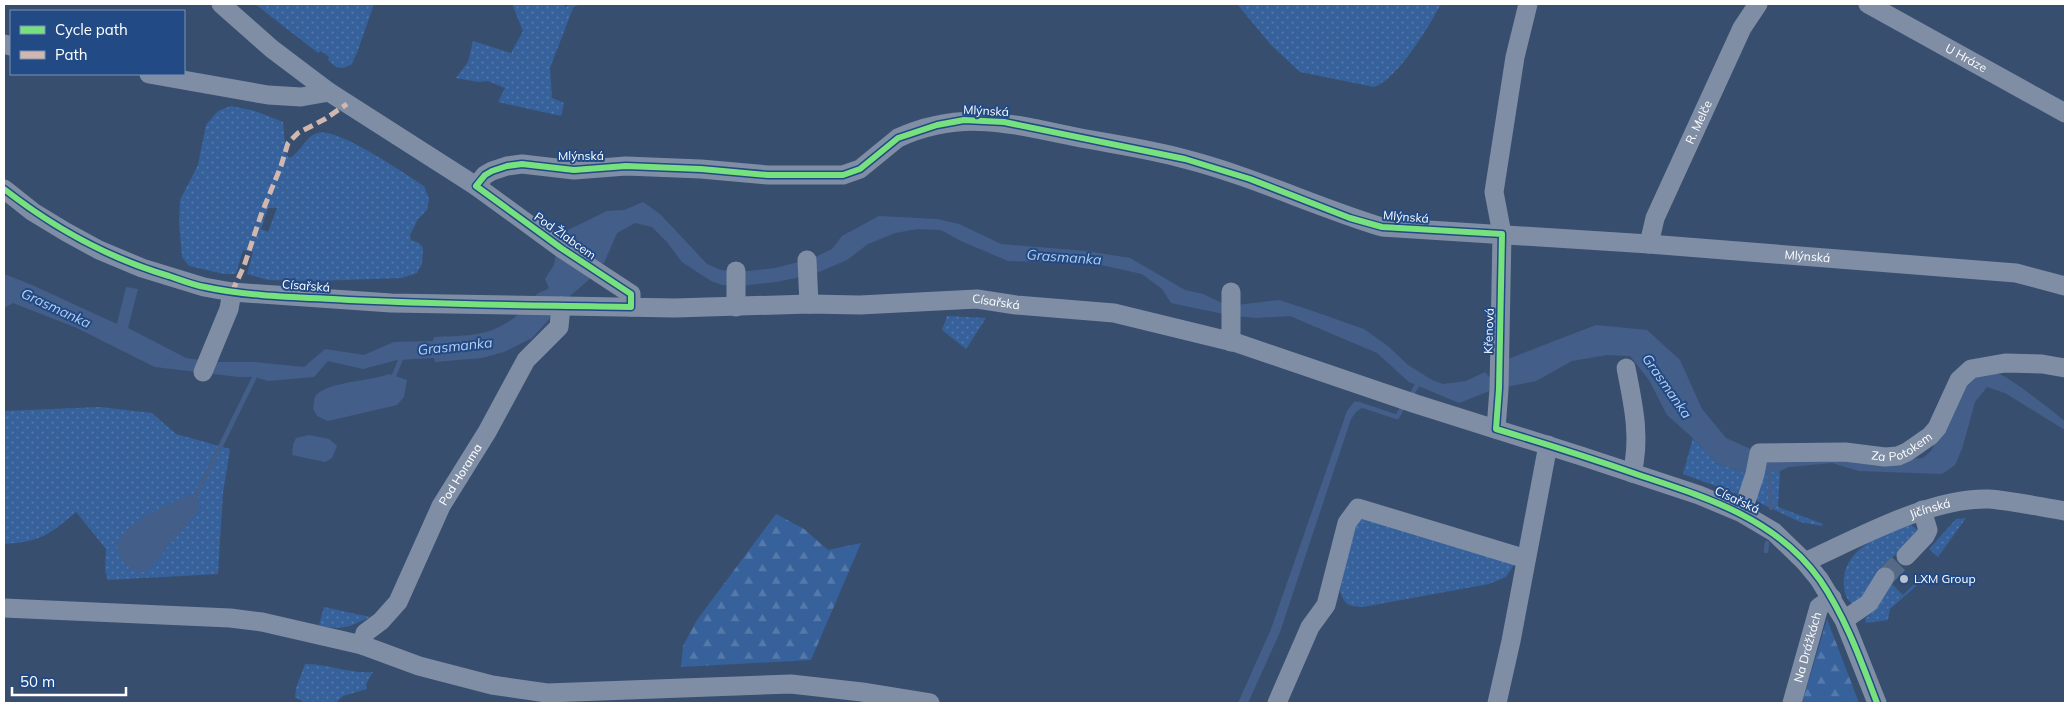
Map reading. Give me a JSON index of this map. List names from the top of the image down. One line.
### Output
{"streets":{"street":["U Hráze","Mlýnská","R. Melče","Pod Žlabcem","Císařská","Křenová","Za Potokem","Pod Horama","Jičínská","Na Drážkách"]},"crossings":[["Mlýnská","R. Melče"],["Mlýnská","Pod Žlabcem"],["Mlýnská","Křenová"],["Pod Žlabcem","Císařská"],["Císařská","Křenová"],["Císařská","Za Potokem"],["Císařská","Pod Horama"],["Císařská","Jičínská"],["Císařská","Na Drážkách"]],"water":["Grasmanka"],"places":["LXM Group"],"legend":["Cycle path","Path"],"scale_bar":"50 m"}
